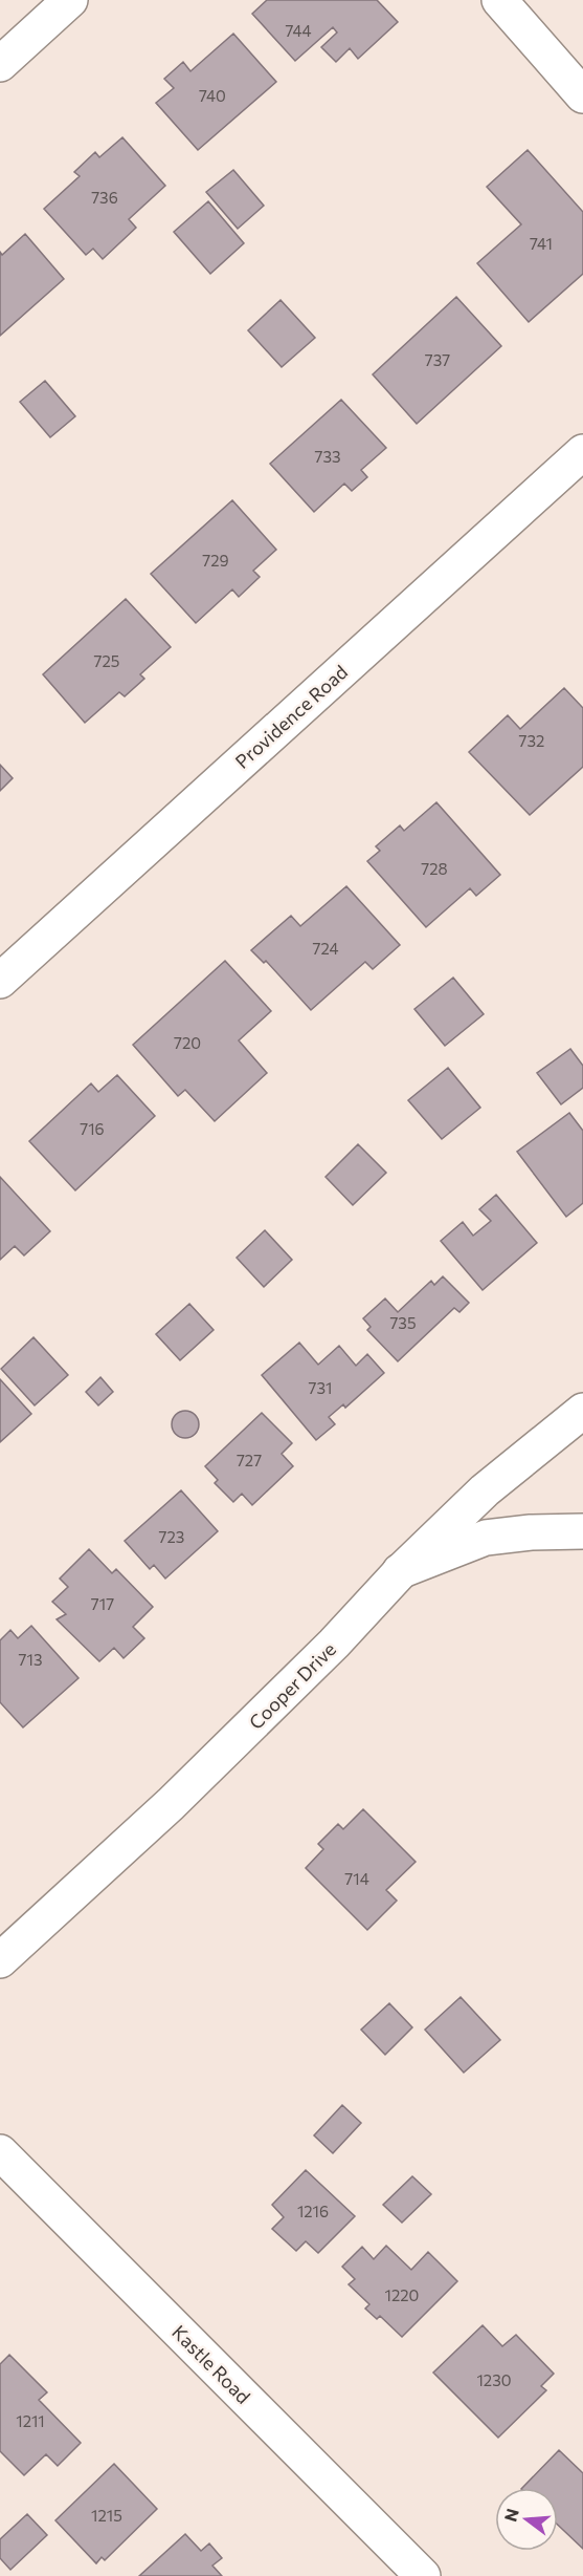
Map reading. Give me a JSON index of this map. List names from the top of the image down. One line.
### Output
{"streets":{"street":["Providence Road","Cooper Drive","Kastle Road"]},"house_numbers":["744","740","736","741","737","733","729","725","732","728","724","720","716","735","731","727","723","717","713","714","1216","1220","1230","1211","1215"],"north":"left"}
